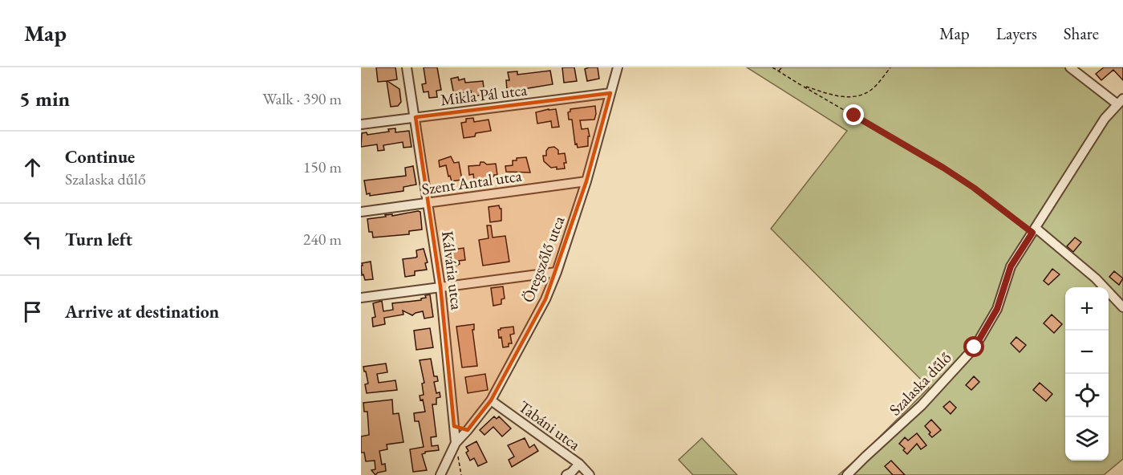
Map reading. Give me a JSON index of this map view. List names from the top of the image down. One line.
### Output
{"streets":{"street":["Mikla Pál utca","Szent Antal utca","Öregszőlő utca","Kálvária utca","Szalaska dűlő","Tabáni utca"]},"crossings":[["Mikla Pál utca","Öregszőlő utca"],["Mikla Pál utca","Kálvária utca"],["Szent Antal utca","Öregszőlő utca"],["Szent Antal utca","Kálvária utca"],["Öregszőlő utca","Kálvária utca"],["Öregszőlő utca","Tabáni utca"]],"page":{"header":"Map","nav":["Map","Layers","Share"],"heading":["5 min","Walk · 390 m"],"list":[["Continue","Szalaska dűlő","150 m"],["Turn left","240 m"],"Arrive at destination"],"map_buttons":["+","−"]}}
